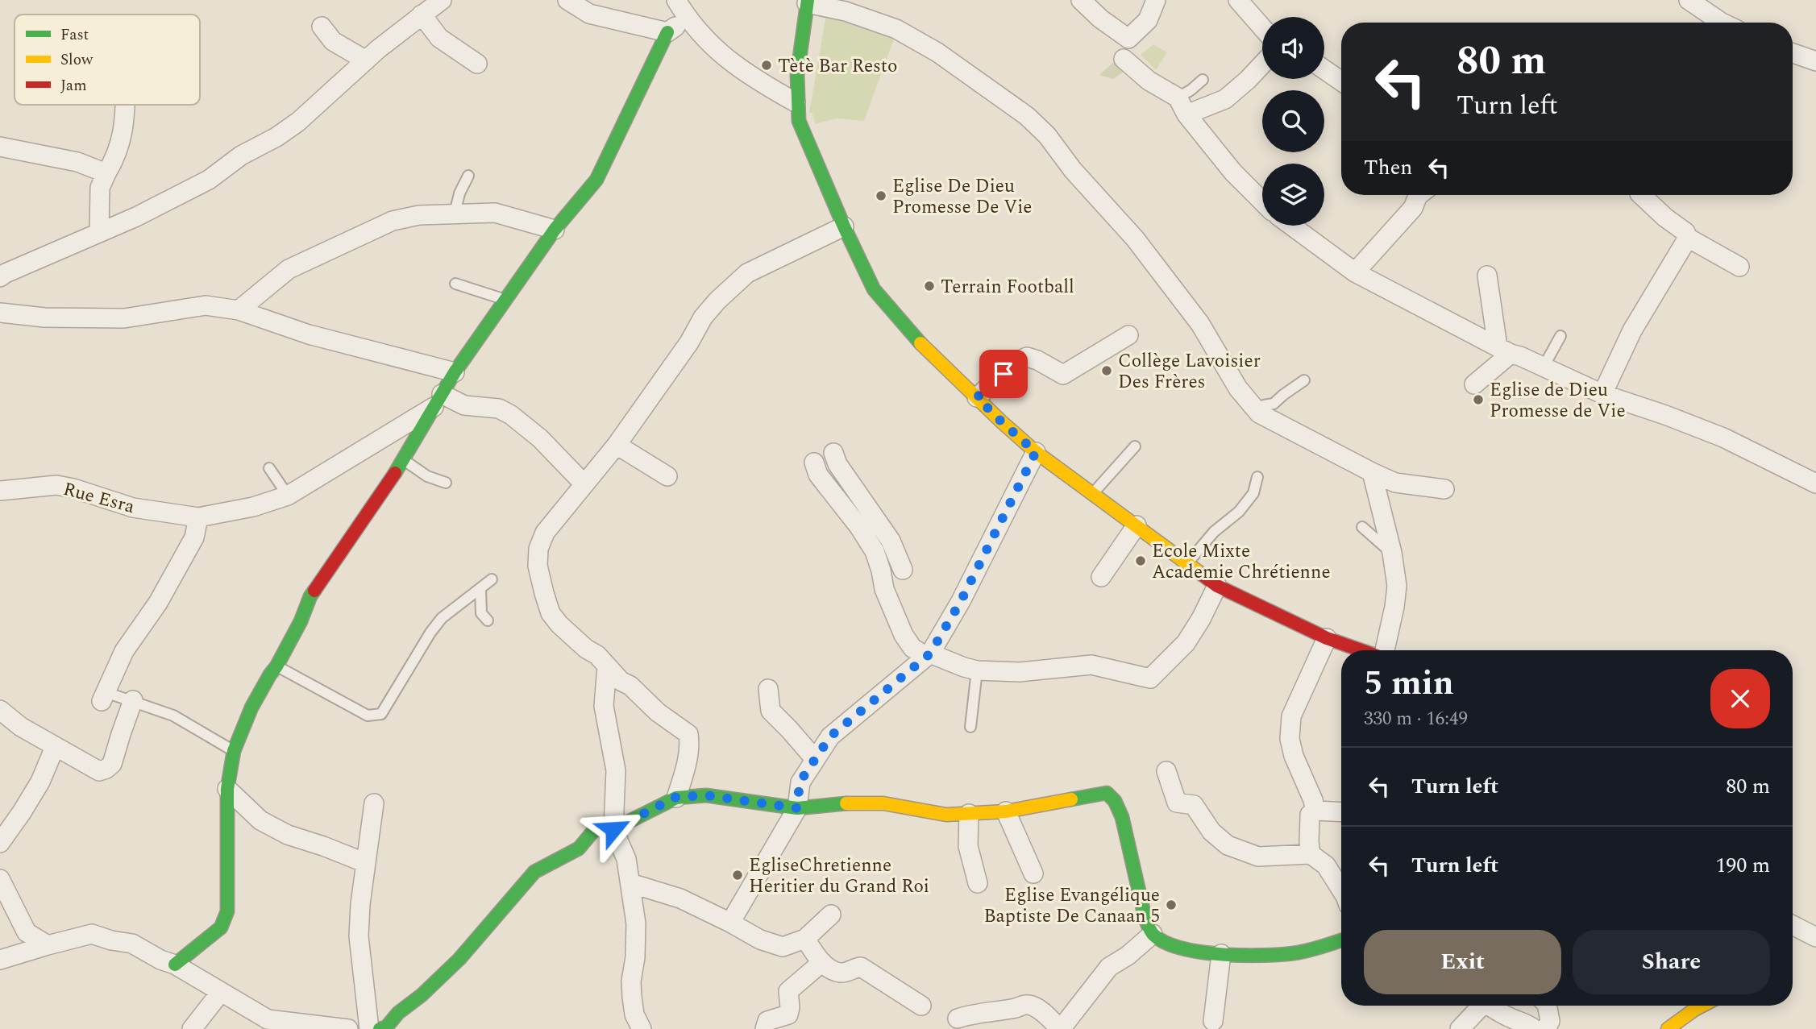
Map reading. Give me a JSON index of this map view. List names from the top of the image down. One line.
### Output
{"streets":{"street":["Rue Esra"]},"places":["Tètè Bar Resto","Eglise De Dieu Promesse De Vie","Terrain Football","Collège Lavoisier Des Frères","Eglise de Dieu Promesse de Vie","Ecole Mixte Academie Chrétienne","EgliseChretienne Heritier du Grand Roi","Eglise Evangélique Baptiste De Canaan 5"],"legend":["Fast","Slow","Jam"],"page":{"turn":["80 m","Turn left"],"then":"Then","heading":["5 min","330 m · 16:49"],"list":[{"name":"Turn left","value":"80 m"},{"name":"Turn left","value":"190 m"}],"buttons":["Exit","Share"]}}
